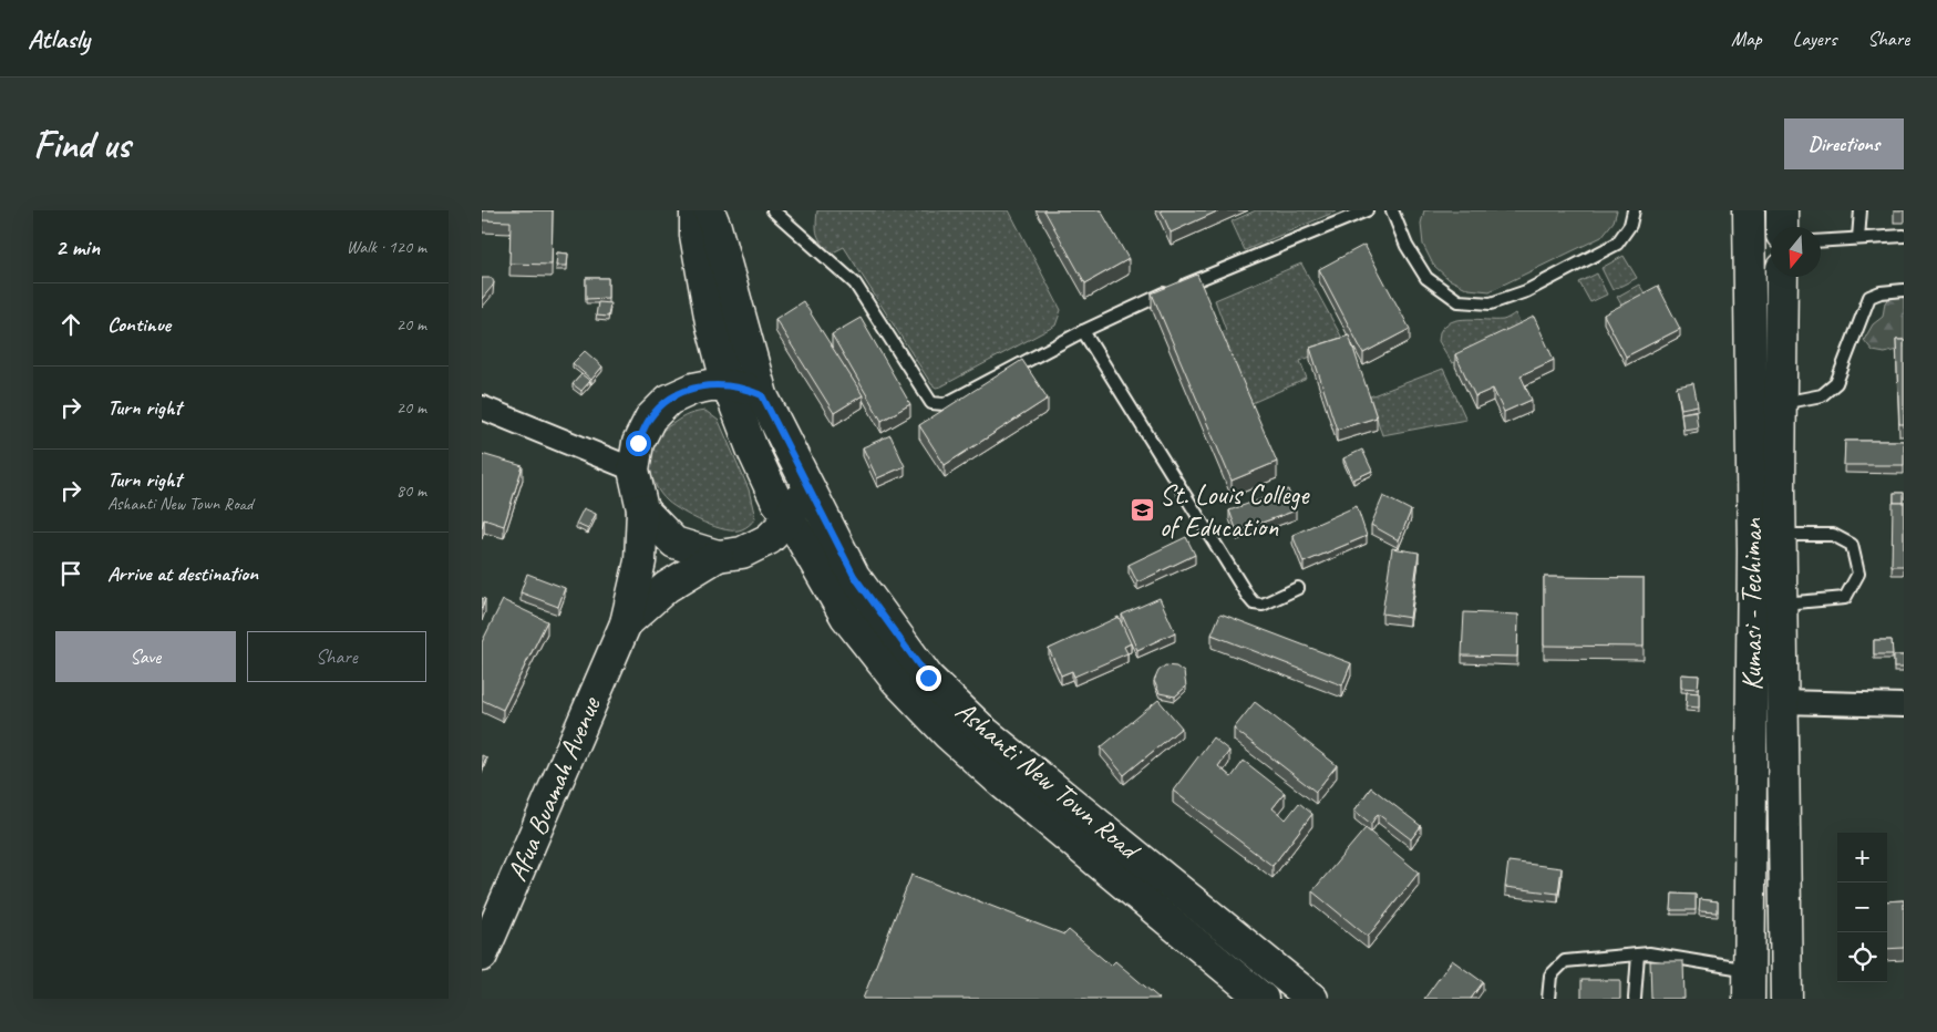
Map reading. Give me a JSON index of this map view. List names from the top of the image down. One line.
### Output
{"streets":{"street":["Kumasi - Techiman","Ashanti New Town Road","Afua Buamah Avenue"]},"crossings":[["Ashanti New Town Road","Afua Buamah Avenue"]],"places":{"school or university":["St. Louis College of Education"]},"north":"bottom","page":{"header":"Atlasly","nav":["Map","Layers","Share"],"buttons":["Directions",["Save","Share"]],"title":"Find us","heading":["2 min","Walk · 120 m"],"list":[["Continue","20 m"],["Turn right","20 m"],["Turn right","Ashanti New Town Road","80 m"],"Arrive at destination"],"map_buttons":["+","−"]}}
